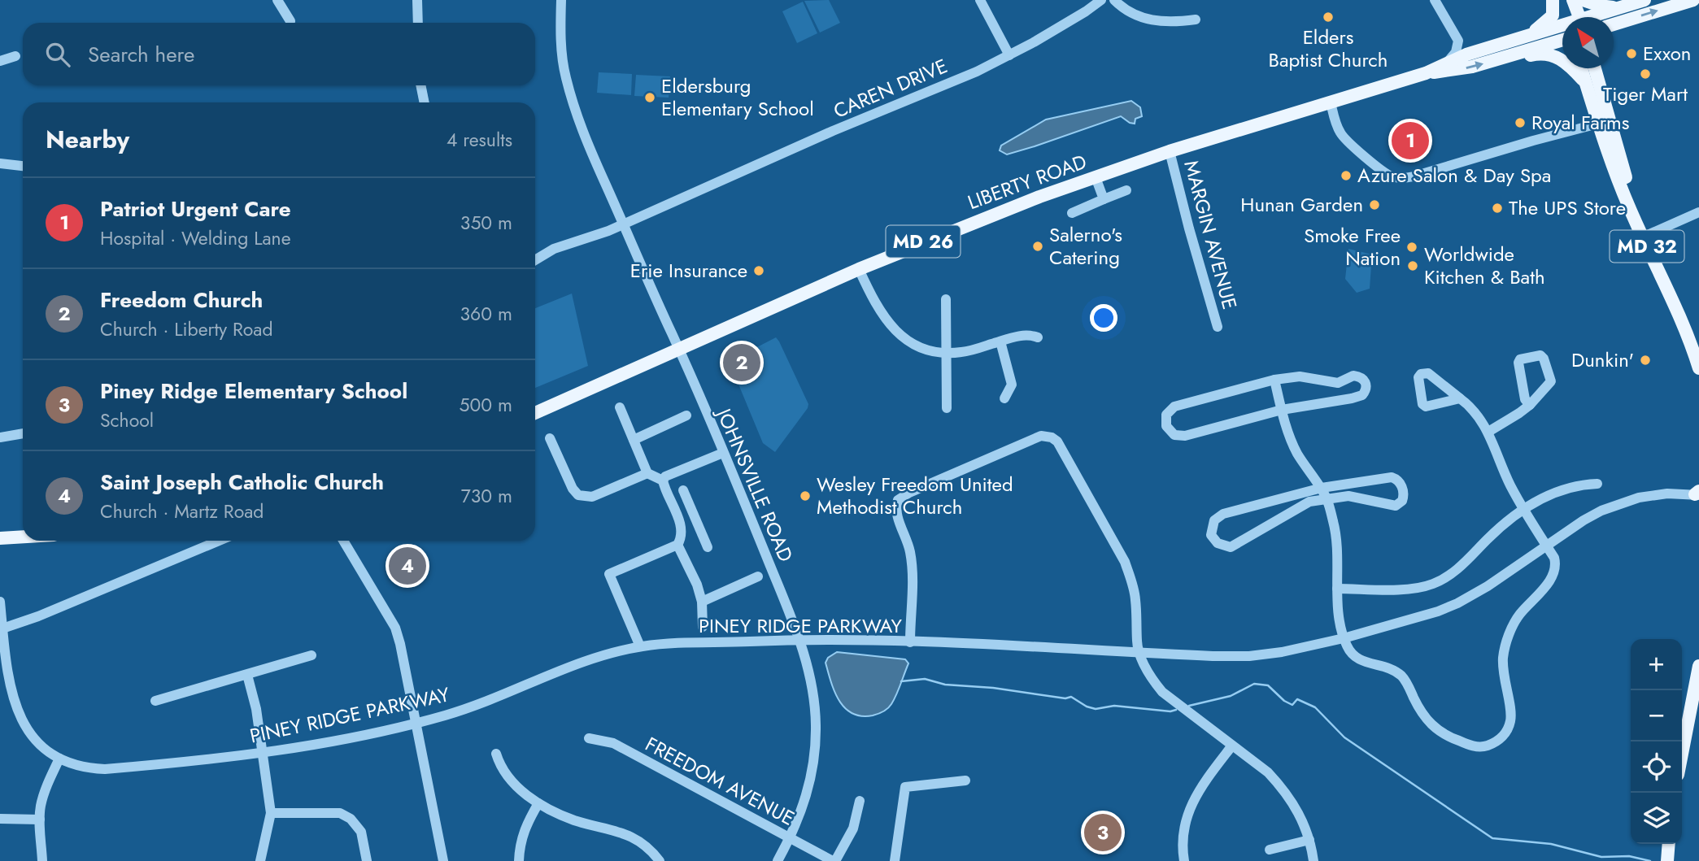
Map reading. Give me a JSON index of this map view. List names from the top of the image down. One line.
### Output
{"streets":{"main road":["LIBERTY ROAD","MD 26","MD 32"],"street":["CAREN DRIVE","MARGIN AVENUE","JOHNSVILLE ROAD","PINEY RIDGE PARKWAY","FREEDOM AVENUE"]},"crossings":[["CAREN DRIVE","JOHNSVILLE ROAD"],["LIBERTY ROAD","MARGIN AVENUE"],["LIBERTY ROAD","JOHNSVILLE ROAD"],["JOHNSVILLE ROAD","PINEY RIDGE PARKWAY"],["JOHNSVILLE ROAD","FREEDOM AVENUE"]],"places":["Elders Baptist Church","Exxon","Tiger Mart","Eldersburg Elementary School","Royal Farms","Azure Salon & Day Spa","Hunan Garden","The UPS Store","Salerno's Catering","Smoke Free Nation","Worldwide Kitchen & Bath","Erie Insurance","Dunkin'","Wesley Freedom United Methodist Church"],"north":"top left","page":{"search":"Search here","heading":["Nearby","4 results"],"pins":["1","2","4","3"],"list":[{"mark":"1","name":"Patriot Urgent Care","note":"Hospital · Welding Lane","value":"350 m"},{"mark":"2","name":"Freedom Church","note":"Church · Liberty Road","value":"360 m"},{"mark":"3","name":"Piney Ridge Elementary School","note":"School","value":"500 m"},{"mark":"4","name":"Saint Joseph Catholic Church","note":"Church · Martz Road","value":"730 m"}],"map_buttons":["+","−"]}}
